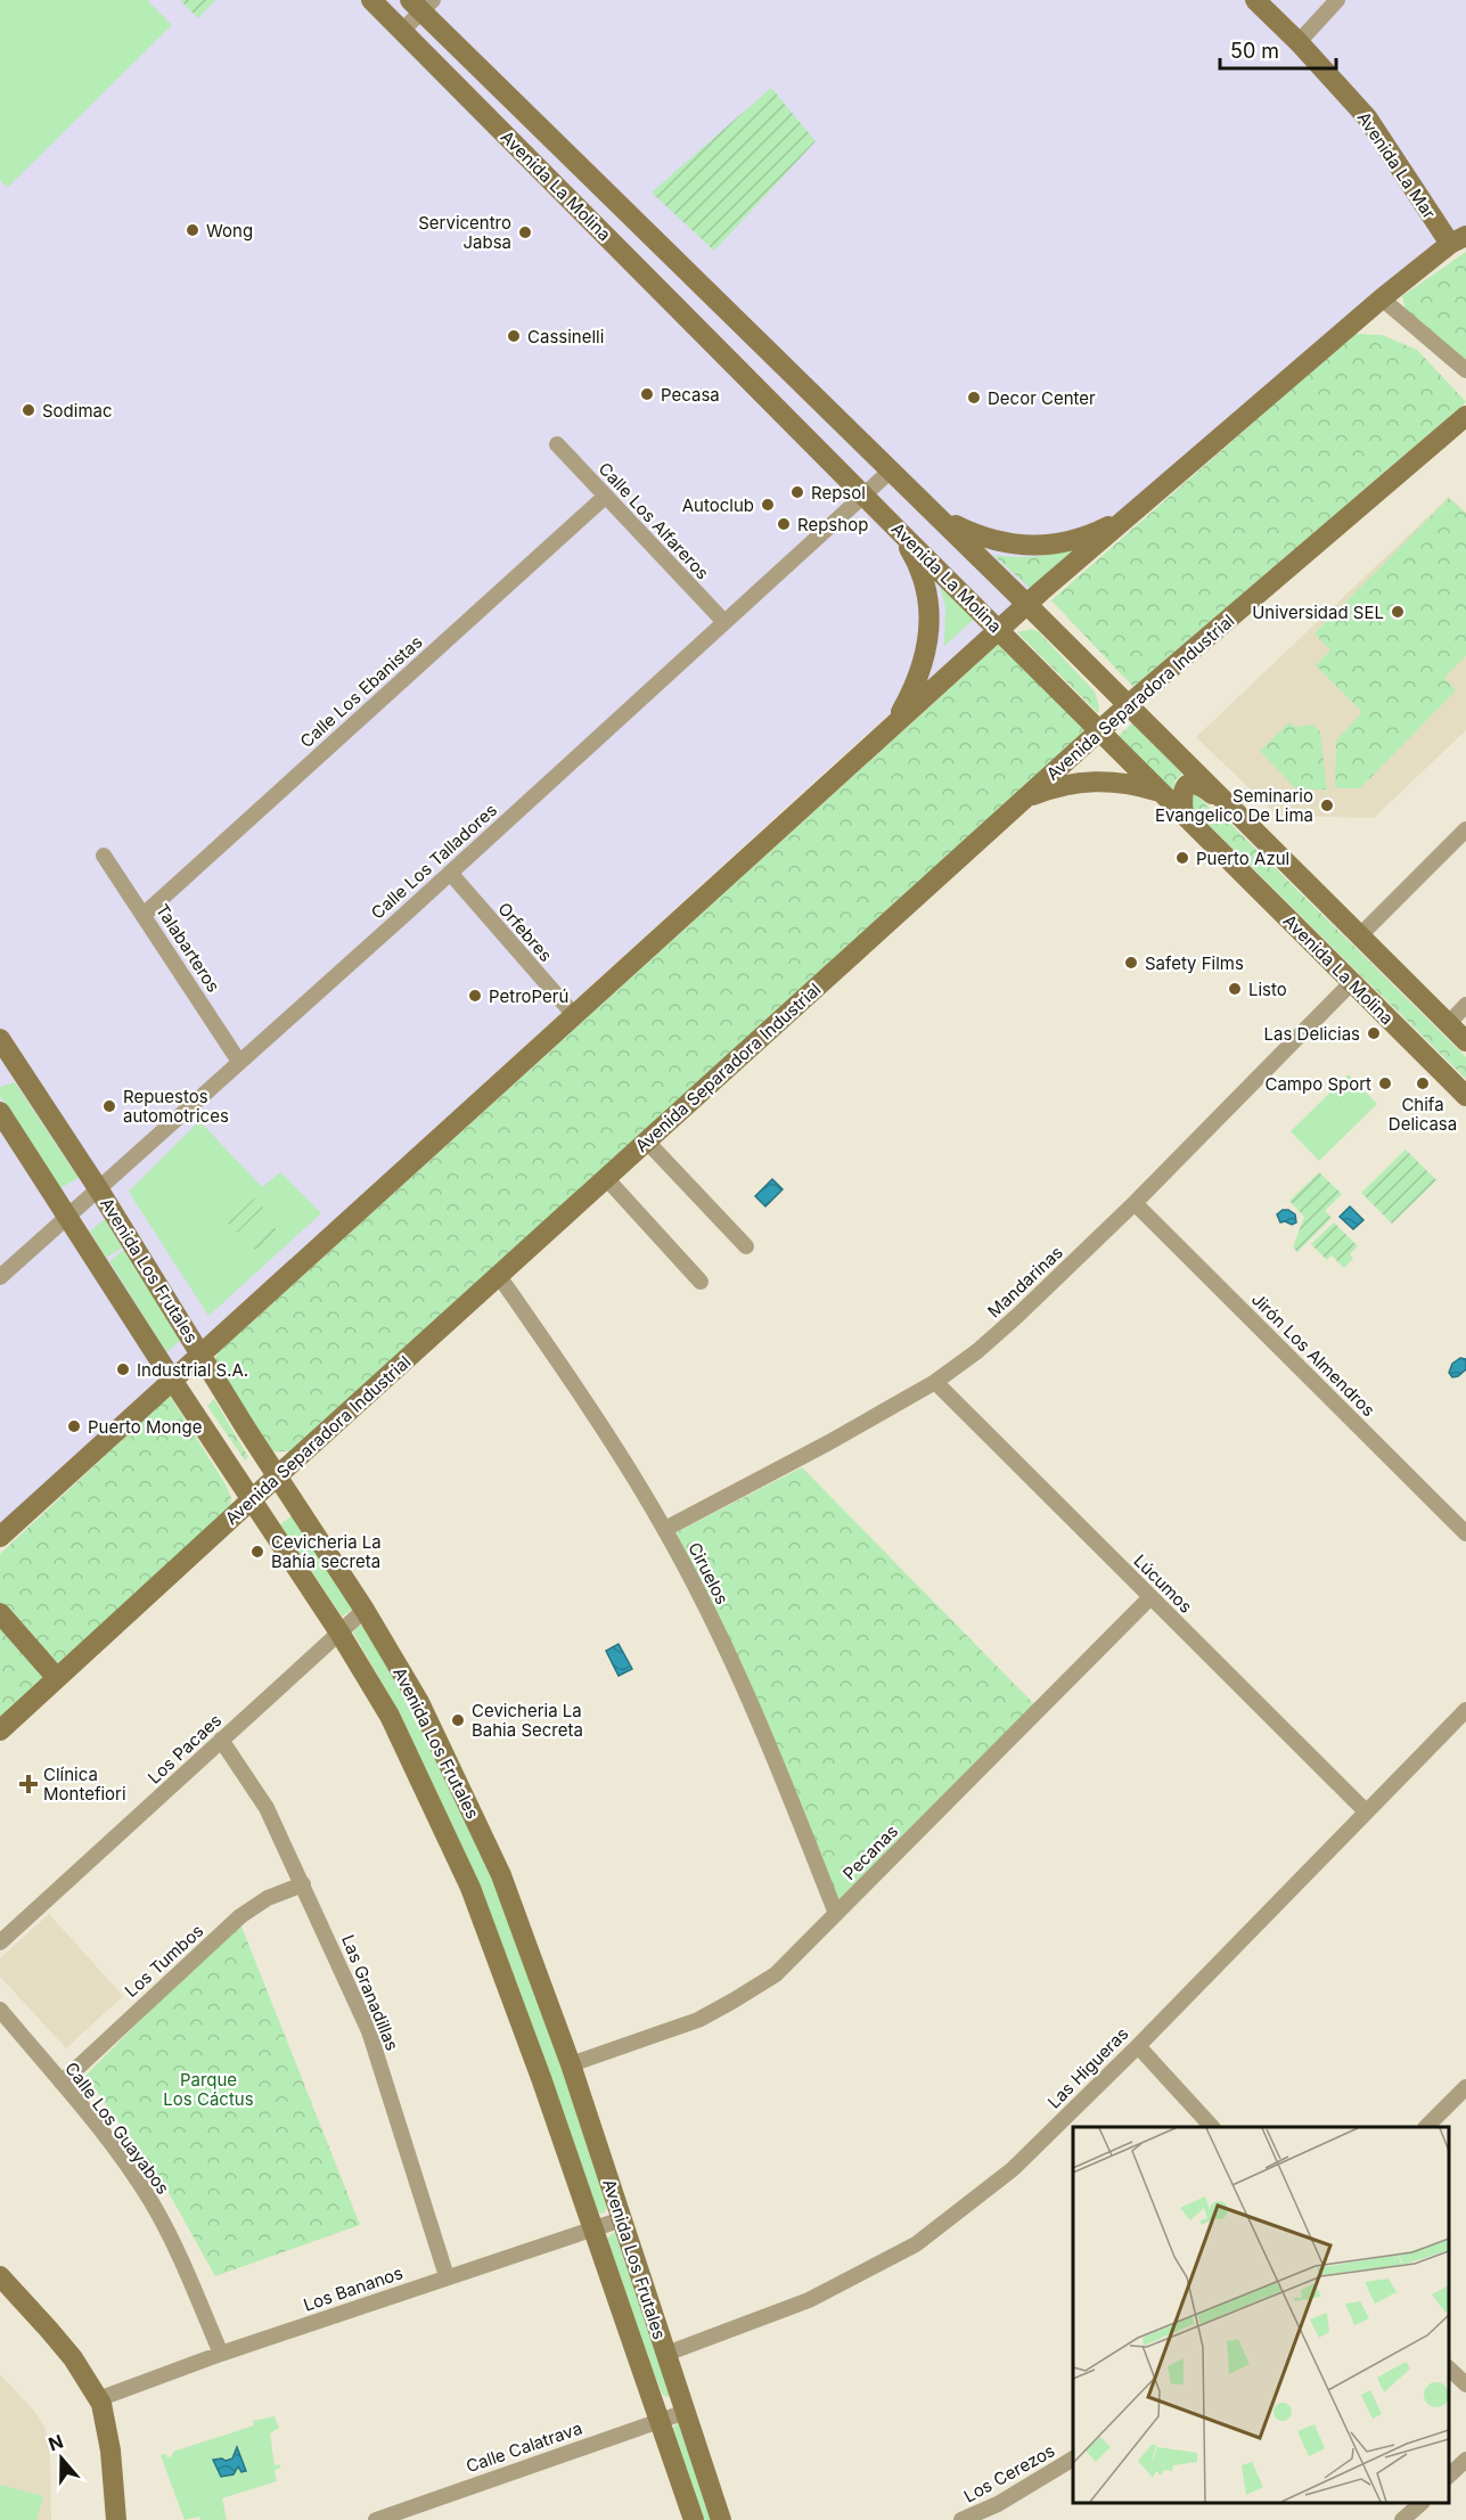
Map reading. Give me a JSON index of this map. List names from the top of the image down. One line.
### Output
{"streets":{"main road":["Avenida La Mar","Avenida La Molina","Avenida Separadora Industrial","Avenida Los Frutales"],"street":["Calle Los Alfareros","Calle Los Ebanistas","Calle Los Talladores","Orfebres","Talabarteros","Mandarinas","Jirón Los Almendros","Ciruelos","Lúcumos","Los Pacaes","Pecanas","Los Tumbos","Las Granadillas","Las Higueras","Calle Los Guayabos","Los Bananos","Calle Calatrava","Los Cerezos"]},"crossings":[["Avenida La Molina","Avenida Separadora Industrial"],["Avenida La Molina","Calle Los Talladores"],["Avenida La Molina","Mandarinas"],["Calle Los Alfareros","Calle Los Ebanistas"],["Calle Los Alfareros","Calle Los Talladores"],["Calle Los Ebanistas","Talabarteros"],["Avenida Separadora Industrial","Avenida Los Frutales"],["Avenida Separadora Industrial","Ciruelos"],["Calle Los Talladores","Orfebres"],["Calle Los Talladores","Talabarteros"],["Calle Los Talladores","Avenida Los Frutales"],["Avenida Los Frutales","Los Pacaes"],["Avenida Los Frutales","Pecanas"],["Avenida Los Frutales","Las Higueras"],["Avenida Los Frutales","Los Bananos"],["Avenida Los Frutales","Calle Calatrava"],["Mandarinas","Jirón Los Almendros"],["Mandarinas","Ciruelos"],["Mandarinas","Lúcumos"],["Ciruelos","Pecanas"],["Lúcumos","Pecanas"],["Lúcumos","Las Higueras"],["Los Pacaes","Las Granadillas"],["Los Tumbos","Las Granadillas"],["Los Tumbos","Calle Los Guayabos"],["Las Granadillas","Los Bananos"],["Calle Los Guayabos","Los Bananos"]],"parks":["Parque Los Cáctus"],"places":{"other":["Wong","Servicentro Jabsa","Cassinelli","Pecasa","Decor Center","Sodimac","Repsol","Autoclub","Repshop","Universidad SEL","Seminario Evangelico De Lima","Puerto Azul","Safety Films","Listo","PetroPerú","Las Delicias","Campo Sport","Chifa Delicasa","Repuestos automotrices","Industrial S.A.","Puerto Monge","Cevicheria La Bahía secreta","Cevicheria La Bahia Secreta"],"health":["Clínica Montefiori"]},"scale_bar":"50 m","north":"top"}
